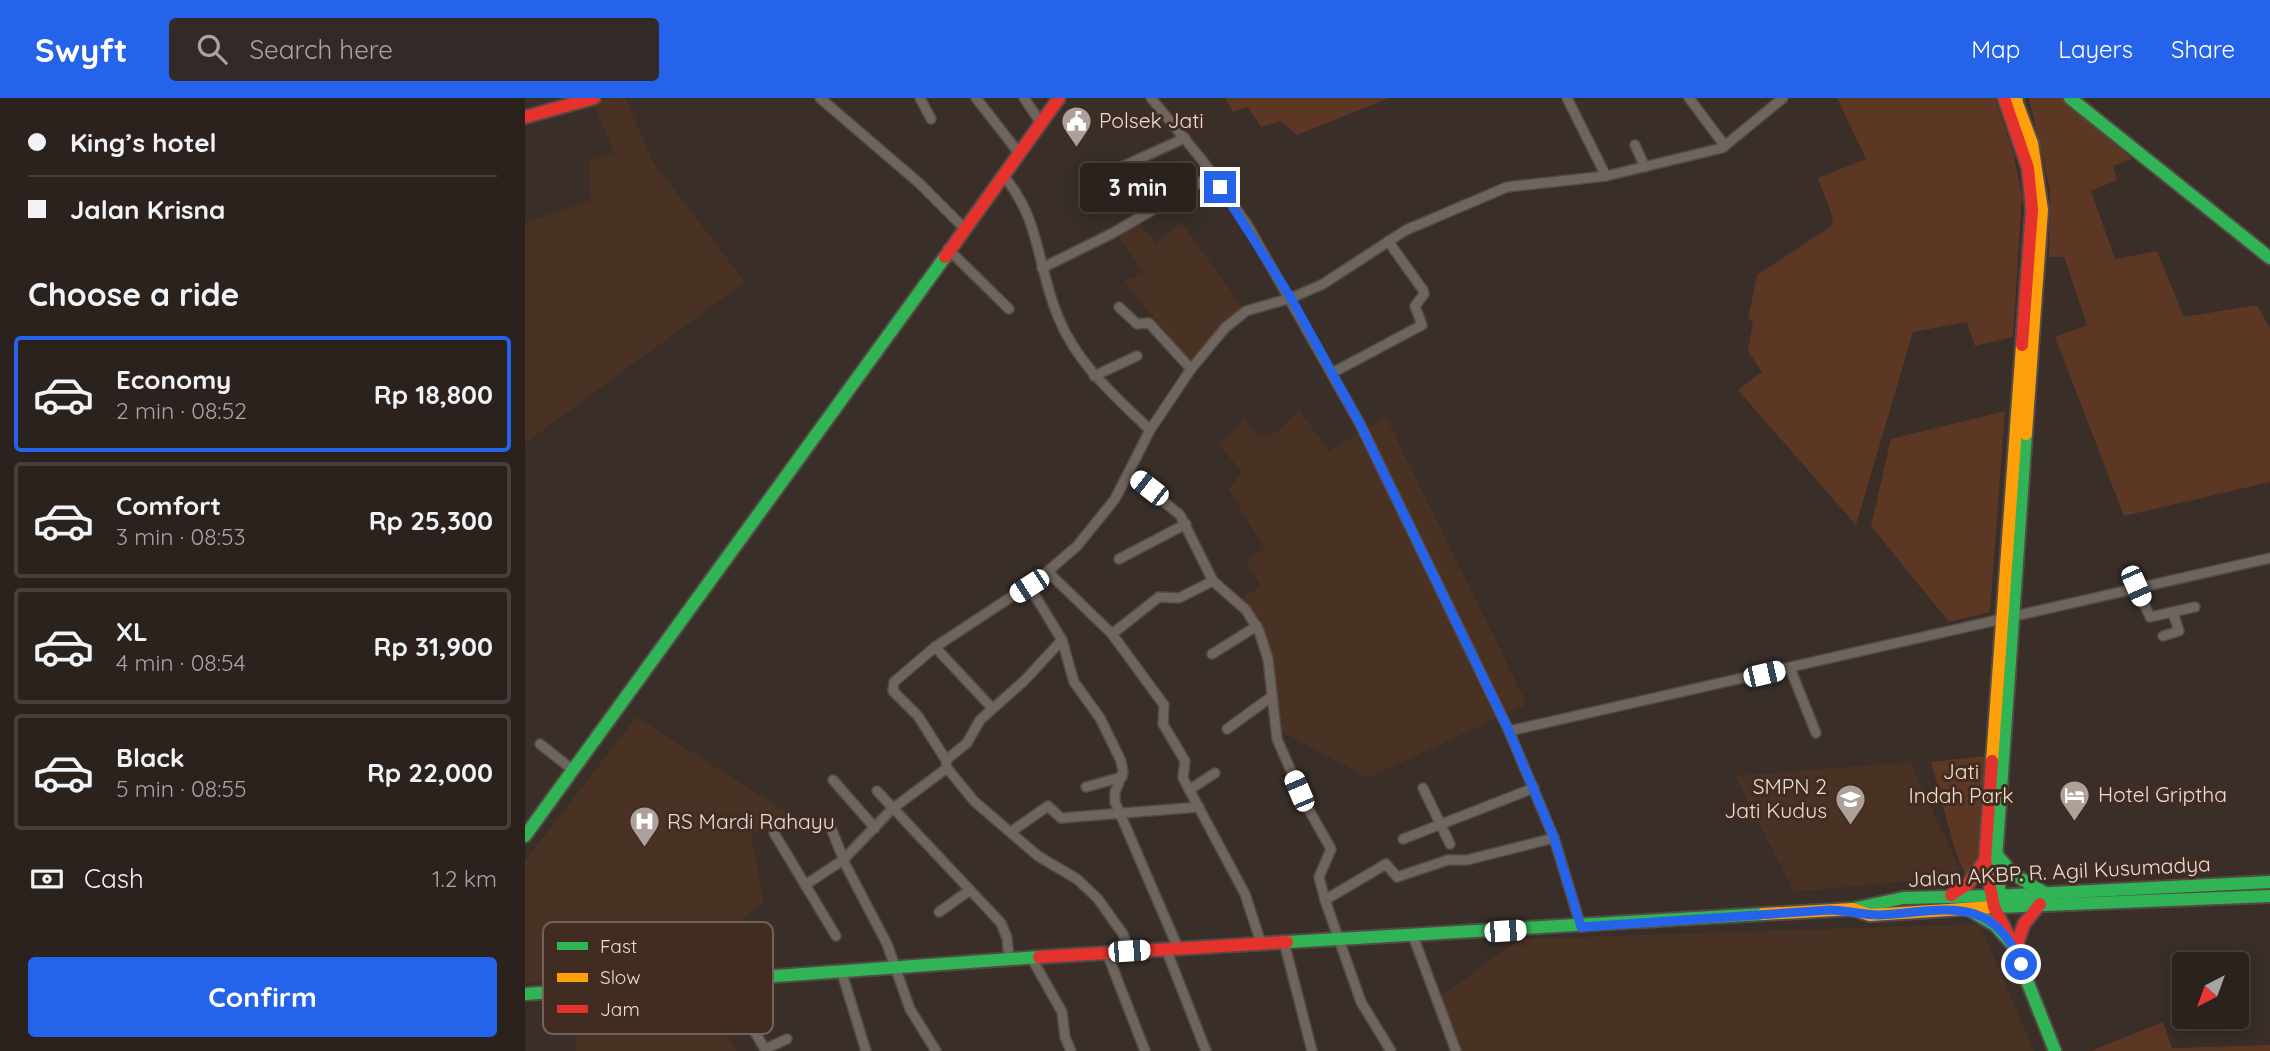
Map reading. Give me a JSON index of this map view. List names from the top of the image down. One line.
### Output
{"streets":{"main road":["Jalan AKBP. R. Agil Kusumadya"]},"parks":["Jati Indah Park"],"places":{"public building":["Polsek Jati"],"hotel":["Hotel Griptha"],"school or university":["SMPN 2 Jati Kudus"],"hospital":["RS Mardi Rahayu"]},"legend":["Fast","Slow","Jam"],"north":"bottom left","page":{"header":"Swyft","search":"Search here","nav":["Map","Layers","Share"],"banner":["King’s hotel","Jalan Krisna"],"bubble":"3 min","heading":"Choose a ride","list":[{"name":"Economy","note":"2 min · 08:52","value":"Rp 18,800"},{"name":"Comfort","note":"3 min · 08:53","value":"Rp 25,300"},{"name":"XL","note":"4 min · 08:54","value":"Rp 31,900"},{"name":"Black","note":"5 min · 08:55","value":"Rp 22,000"}],"pay":["Cash","1.2 km"],"buttons":"Confirm"}}
